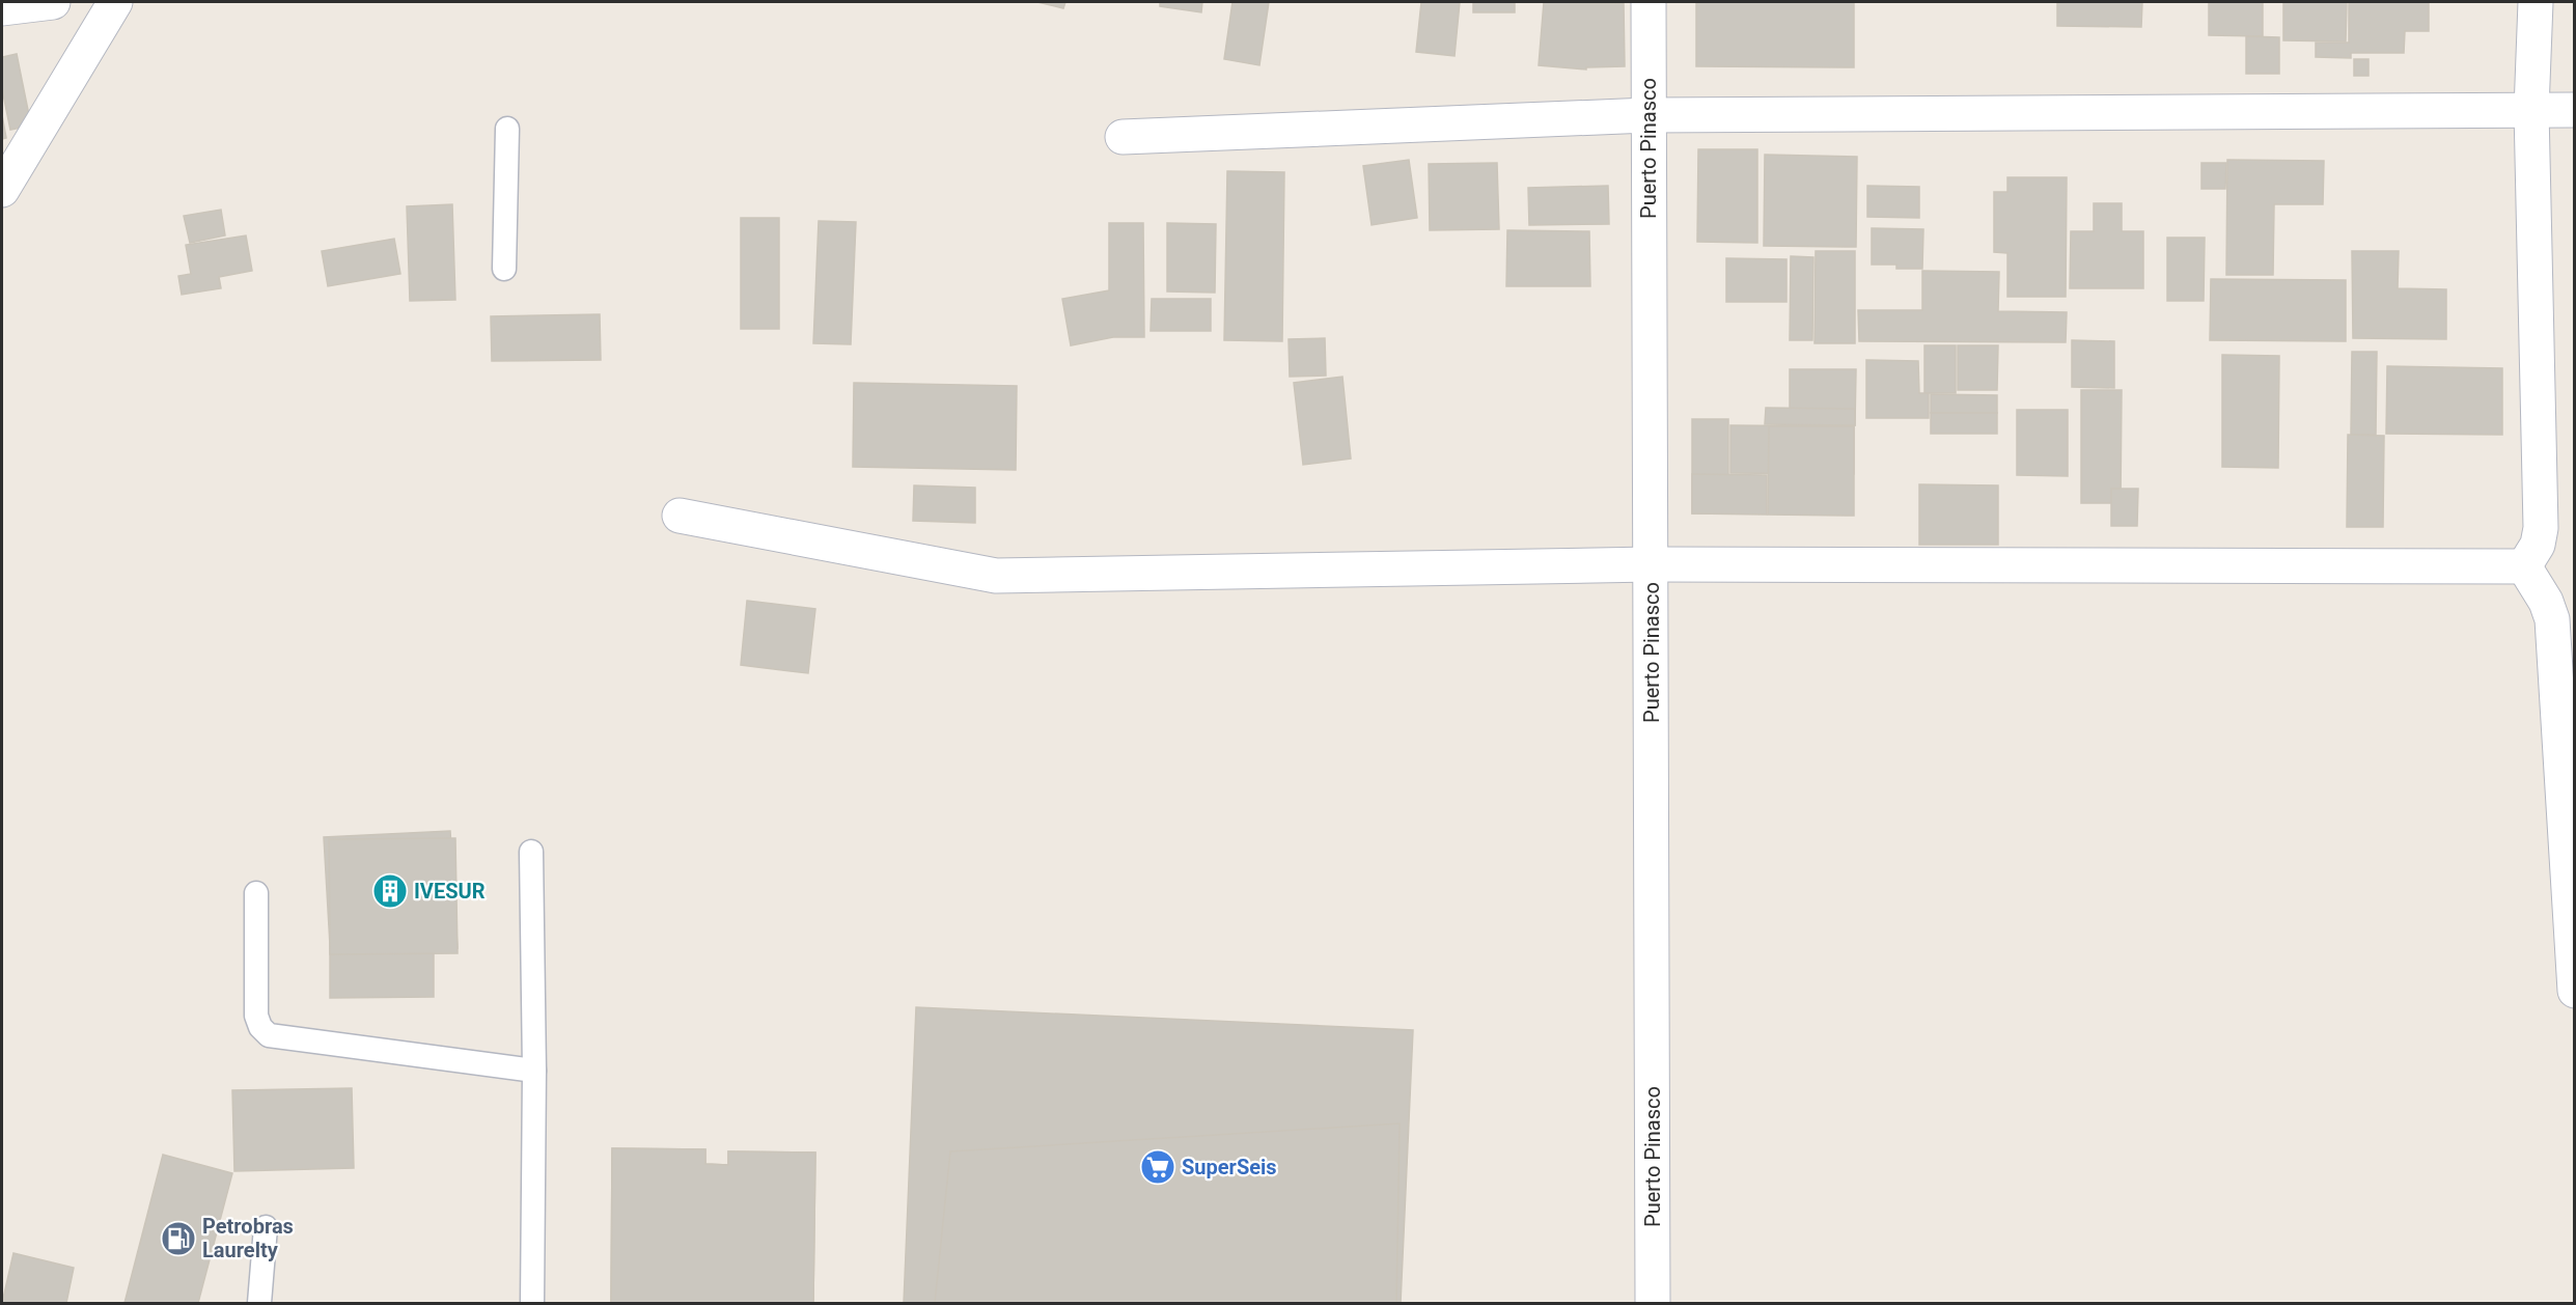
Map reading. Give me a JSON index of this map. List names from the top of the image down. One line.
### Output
{"streets":{"street":["Puerto Pinasco"]},"places":{"building":["IVESUR"],"supermarket":["SuperSeis"],"fuel station":["Petrobras Laurelty"]}}
